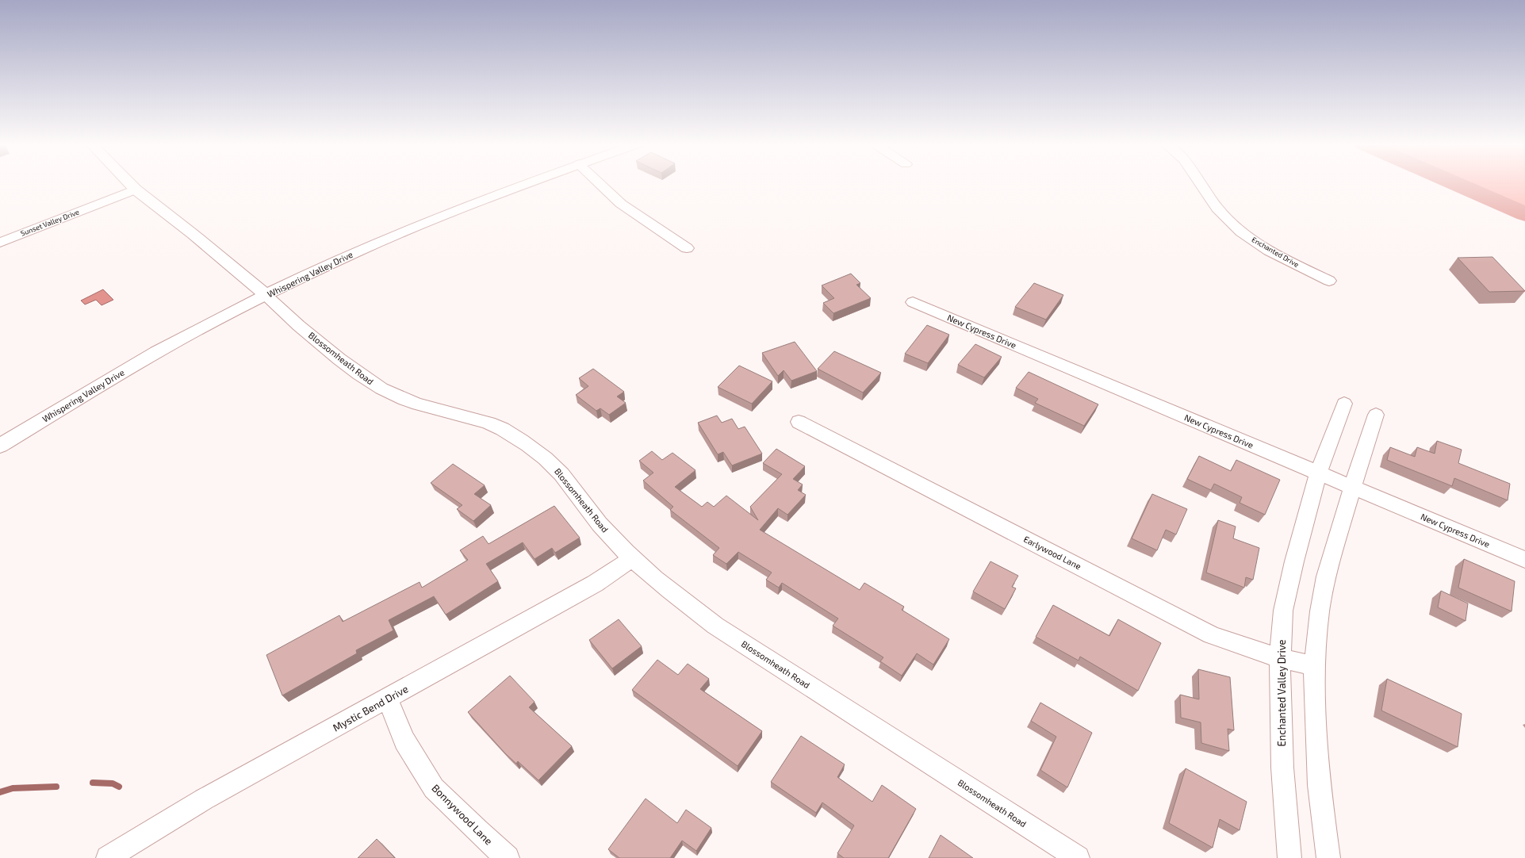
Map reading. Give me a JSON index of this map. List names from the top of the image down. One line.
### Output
{"streets":{"street":["Sunset Valley Drive","Enchanted Drive","Whispering Valley Drive","New Cypress Drive","Blossomheath Road","Earlywood Lane","Enchanted Valley Drive","Mystic Bend Drive","Bonnywood Lane"]},"crossings":[["Sunset Valley Drive","Blossomheath Road"],["Whispering Valley Drive","Blossomheath Road"],["New Cypress Drive","Enchanted Valley Drive"],["Blossomheath Road","Mystic Bend Drive"],["Earlywood Lane","Enchanted Valley Drive"],["Mystic Bend Drive","Bonnywood Lane"]]}
